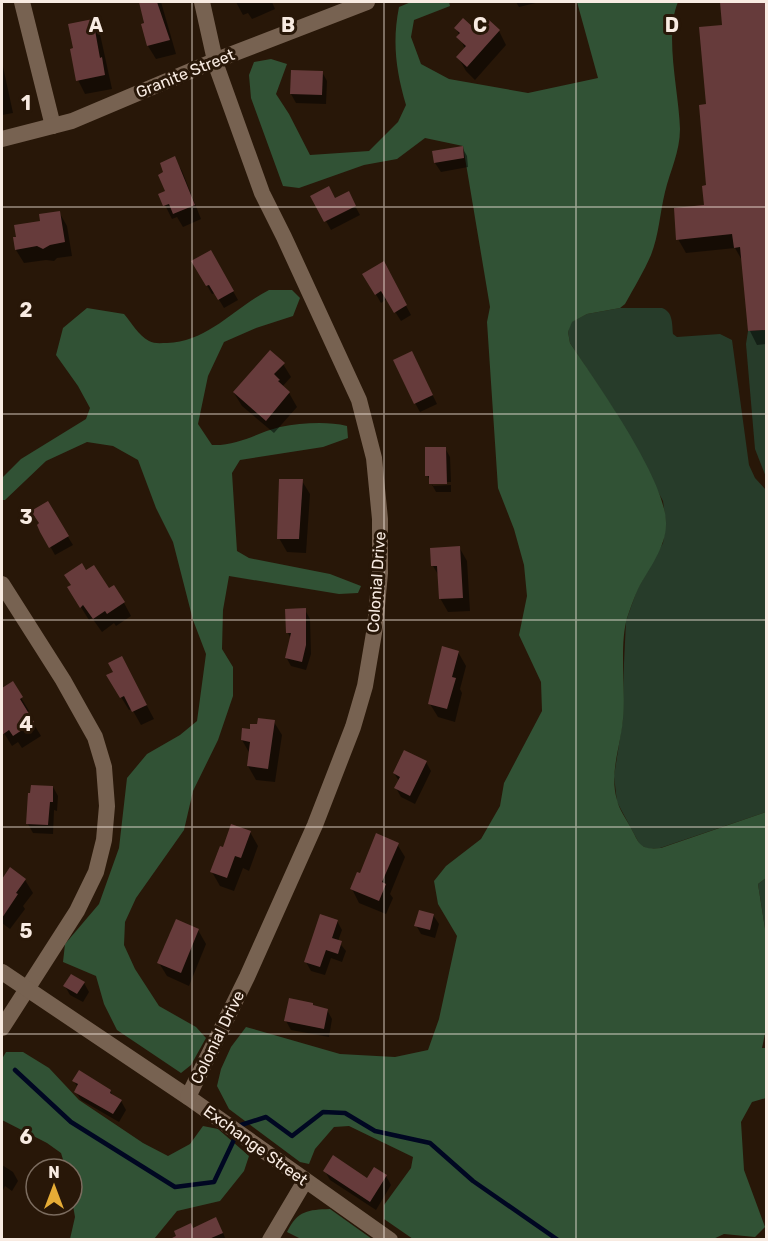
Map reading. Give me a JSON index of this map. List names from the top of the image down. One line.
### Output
{"streets":{"street":["Granite Street","Colonial Drive","Exchange Street"]},"crossings":[["Granite Street","Colonial Drive"],["Colonial Drive","Exchange Street"]],"north":"top","grid":{"columns":["A","B","C","D"],"rows":["1","2","3","4","5","6"]}}
